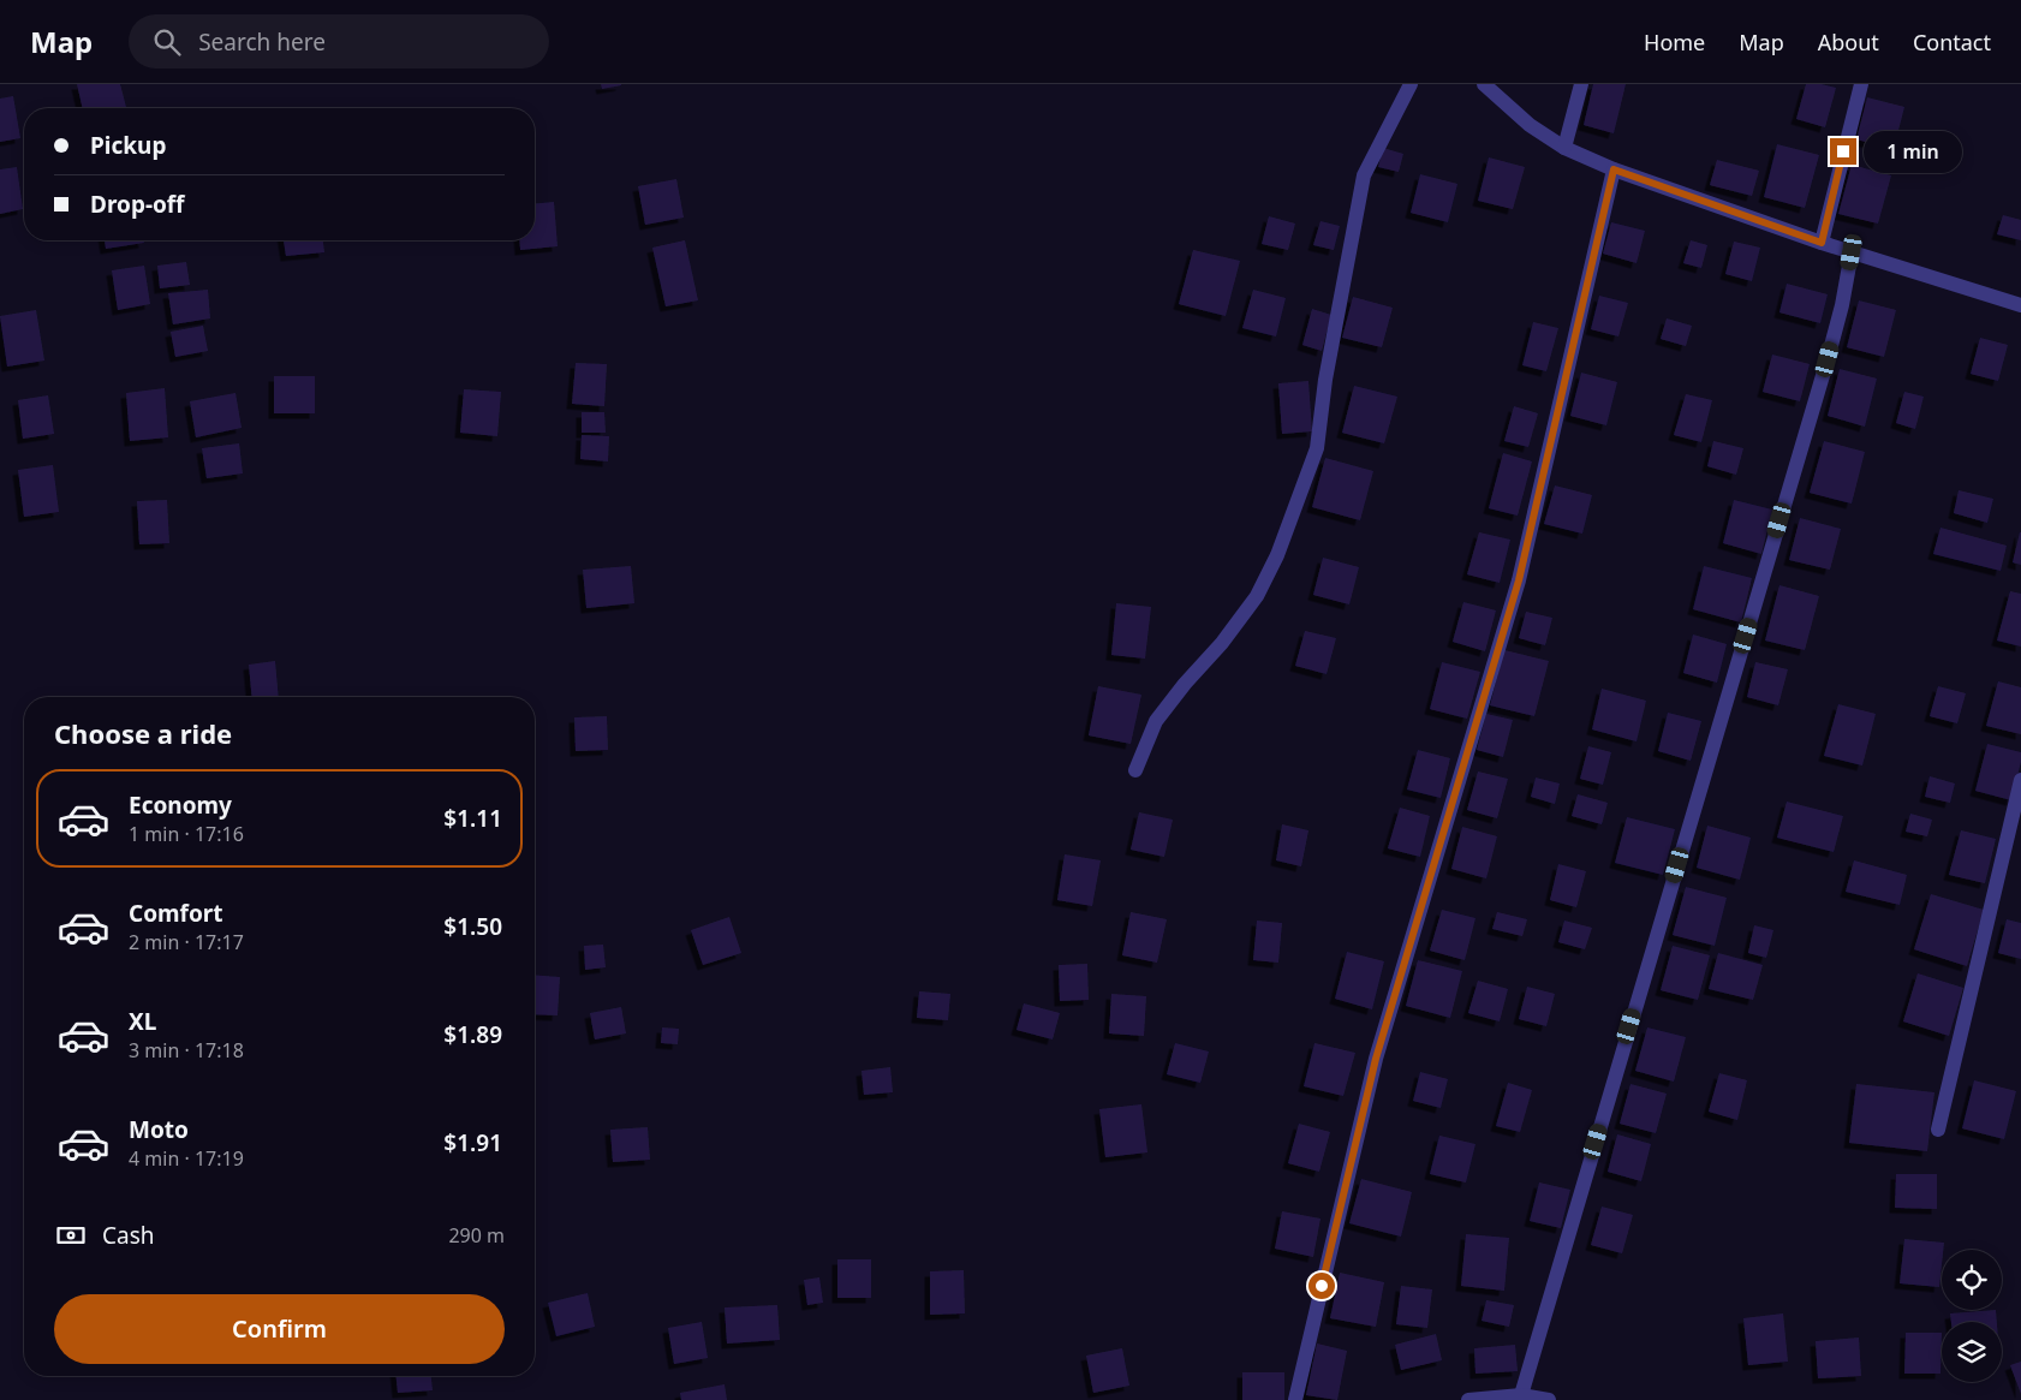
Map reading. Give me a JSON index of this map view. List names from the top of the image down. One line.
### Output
{"page":{"header":"Map","search":"Search here","nav":["Home","Map","About","Contact"],"banner":["Pickup","Drop-off"],"bubble":"1 min","heading":"Choose a ride","list":[{"name":"Economy","note":"1 min · 17:16","value":"$1.11"},{"name":"Comfort","note":"2 min · 17:17","value":"$1.50"},{"name":"XL","note":"3 min · 17:18","value":"$1.89"},{"name":"Moto","note":"4 min · 17:19","value":"$1.91"}],"pay":["Cash","290 m"],"buttons":"Confirm"}}
